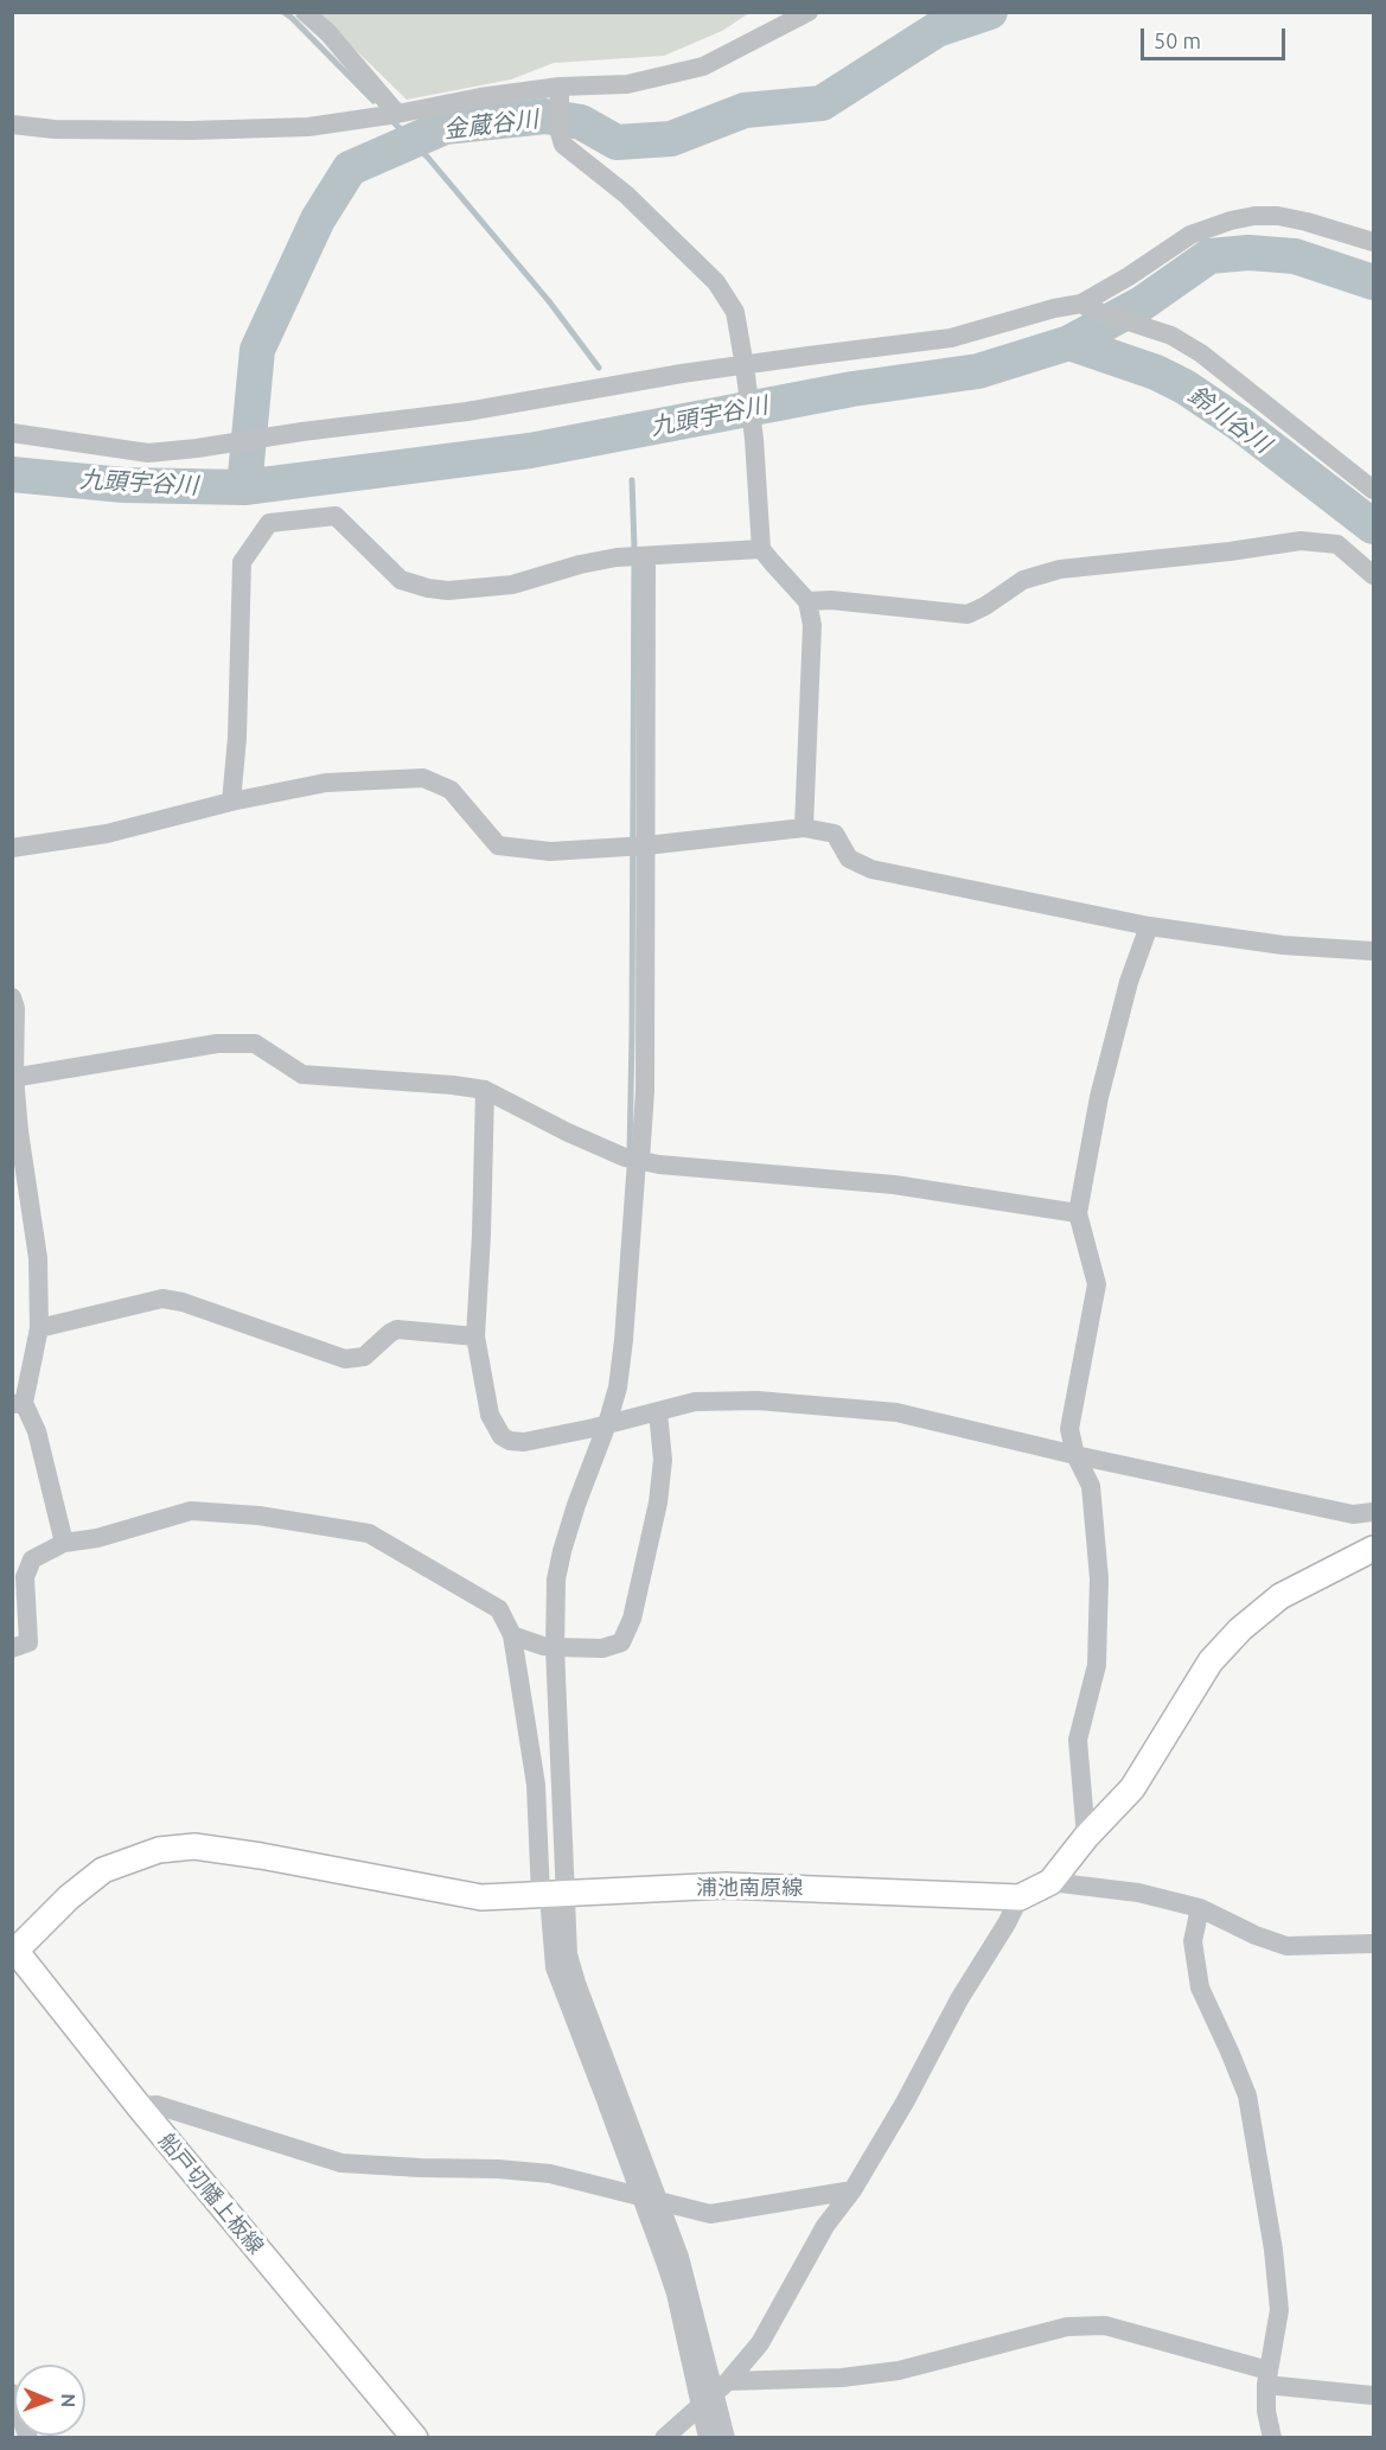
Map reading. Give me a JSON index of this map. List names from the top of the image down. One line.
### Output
{"streets":{"main road":["浦池南原線","船戸切幡上板線"]},"crossings":[["浦池南原線","船戸切幡上板線"]],"water":["金蔵谷川","九頭宇谷川","鈴川谷川"],"scale_bar":"50 m","north":"right"}
